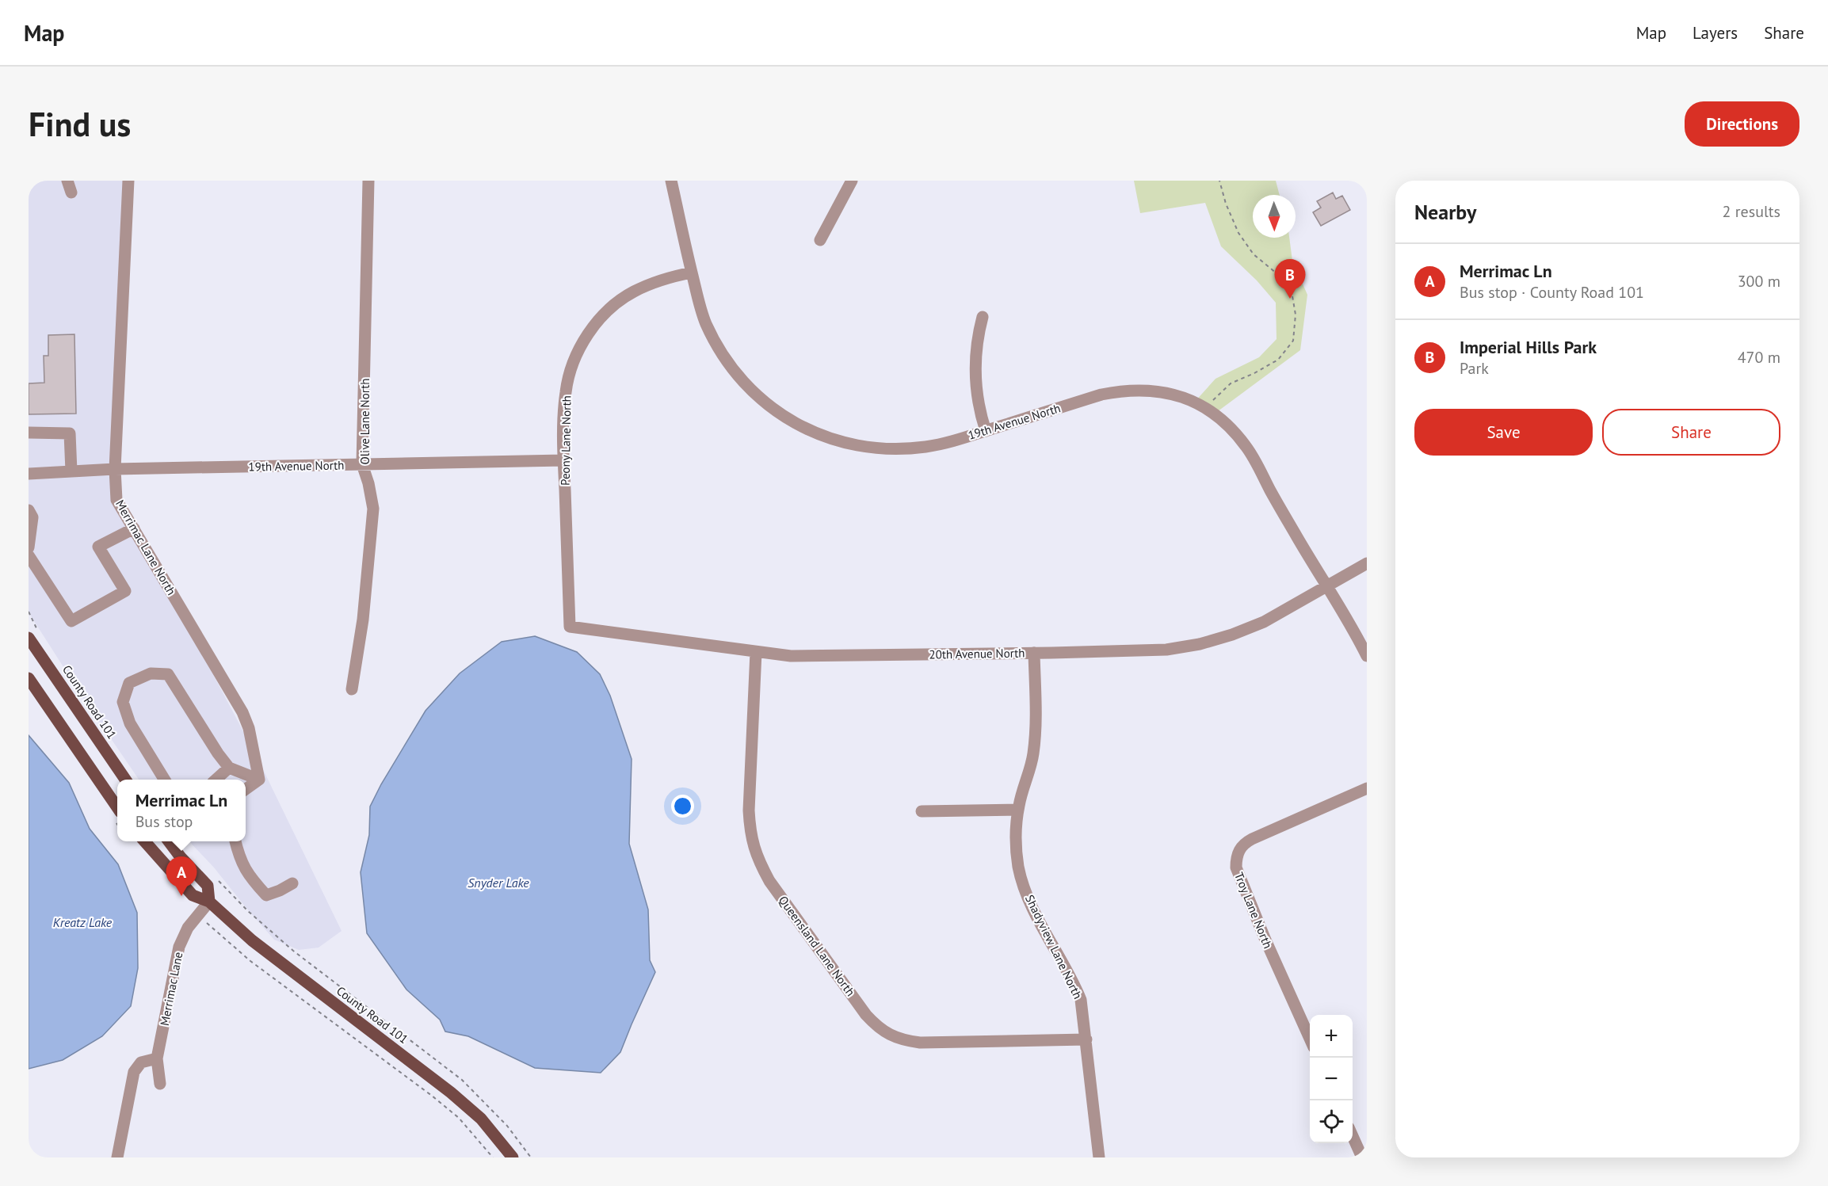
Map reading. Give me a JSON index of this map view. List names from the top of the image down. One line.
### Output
{"streets":{"main road":["County Road 101"],"street":["Olive Lane North","19th Avenue North","Peony Lane North","Merrimac Lane North","20th Avenue North","Troy Lane North","Queensland Lane North","Shadyview Lane North","Merrimac Lane"]},"crossings":[["Olive Lane North","19th Avenue North"],["19th Avenue North","Peony Lane North"],["19th Avenue North","Merrimac Lane North"],["19th Avenue North","20th Avenue North"],["Peony Lane North","20th Avenue North"],["20th Avenue North","Queensland Lane North"],["20th Avenue North","Shadyview Lane North"],["County Road 101","Merrimac Lane"],["Queensland Lane North","Shadyview Lane North"]],"water":["Snyder Lake","Kreatz Lake"],"north":"bottom","page":{"header":"Map","nav":["Map","Layers","Share"],"buttons":["Directions",["Save","Share"]],"title":"Find us","heading":["Nearby","2 results"],"list":[{"mark":"A","name":"Merrimac Ln","note":"Bus stop · County Road 101","value":"300 m"},{"mark":"B","name":"Imperial Hills Park","note":"Park","value":"470 m"}],"pins":["B","A"],"popup":["Merrimac Ln","Bus stop"],"map_buttons":["+","−"]}}
